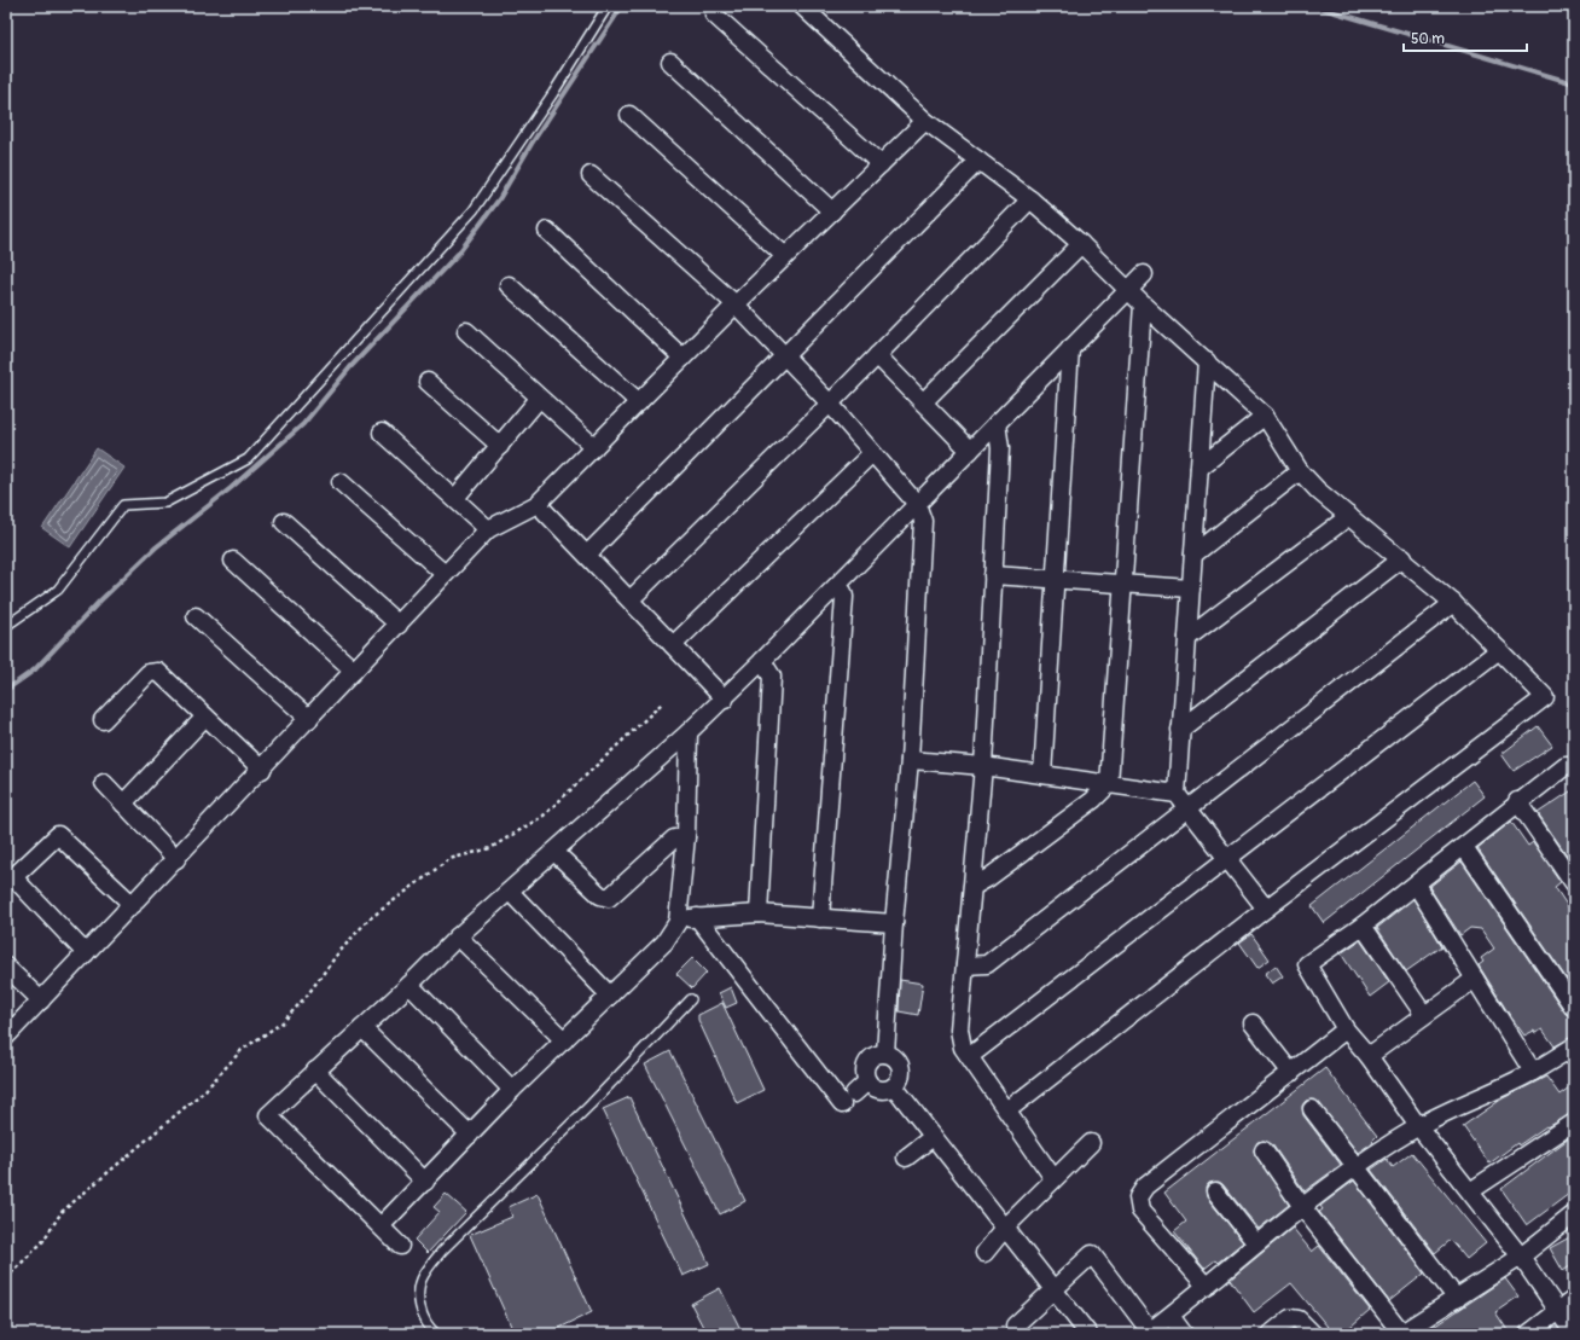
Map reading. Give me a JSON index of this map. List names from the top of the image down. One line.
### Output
{"scale_bar":"50 m"}
